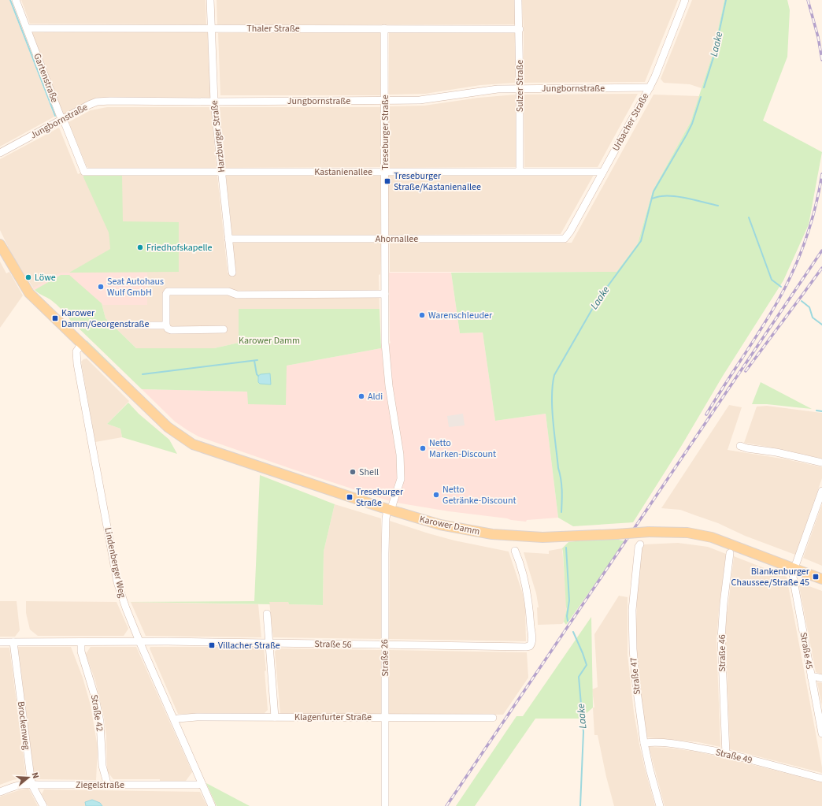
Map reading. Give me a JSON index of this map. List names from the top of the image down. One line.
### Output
{"streets":{"main road":["Karower Damm"],"street":["Thaler Straße","Gartenstraße","Sulzer Straße","Jungbornstraße","Urbacher Straße","Treseburger Straße","Harzburger Straße","Kastanienallee","Ahornallee","Lindenberger Weg","Straße 56","Straße 45","Straße 46","Straße 26","Straße 47","Straße 42","Klagenfurter Straße","Brockenweg","Straße 49","Ziegelstraße"]},"crossings":[["Thaler Straße","Gartenstraße"],["Thaler Straße","Sulzer Straße"],["Thaler Straße","Treseburger Straße"],["Thaler Straße","Harzburger Straße"],["Gartenstraße","Jungbornstraße"],["Gartenstraße","Kastanienallee"],["Sulzer Straße","Jungbornstraße"],["Sulzer Straße","Kastanienallee"],["Jungbornstraße","Urbacher Straße"],["Jungbornstraße","Treseburger Straße"],["Jungbornstraße","Harzburger Straße"],["Urbacher Straße","Kastanienallee"],["Urbacher Straße","Ahornallee"],["Treseburger Straße","Kastanienallee"],["Treseburger Straße","Ahornallee"],["Treseburger Straße","Karower Damm"],["Treseburger Straße","Straße 26"],["Harzburger Straße","Kastanienallee"],["Harzburger Straße","Ahornallee"],["Karower Damm","Lindenberger Weg"],["Karower Damm","Straße 45"],["Karower Damm","Straße 26"],["Lindenberger Weg","Straße 56"],["Lindenberger Weg","Klagenfurter Straße"],["Lindenberger Weg","Ziegelstraße"],["Straße 56","Straße 26"],["Straße 56","Straße 42"],["Straße 56","Brockenweg"],["Straße 46","Straße 49"],["Straße 26","Klagenfurter Straße"],["Straße 47","Straße 49"],["Straße 42","Ziegelstraße"],["Brockenweg","Ziegelstraße"]],"water":["Laake"],"parks":["Karower Damm"],"places":{"transit":["Treseburger Straße/Kastanienallee","Karower Damm/Georgenstraße","Treseburger Straße","Blankenburger Chaussee/Straße 45","Villacher Straße"],"other":["Friedhofskapelle","Löwe","Seat Autohaus Wulf GmbH","Warenschleuder","Aldi","Netto Marken-Discount","Shell","Netto Getränke-Discount"]},"north":"right"}
